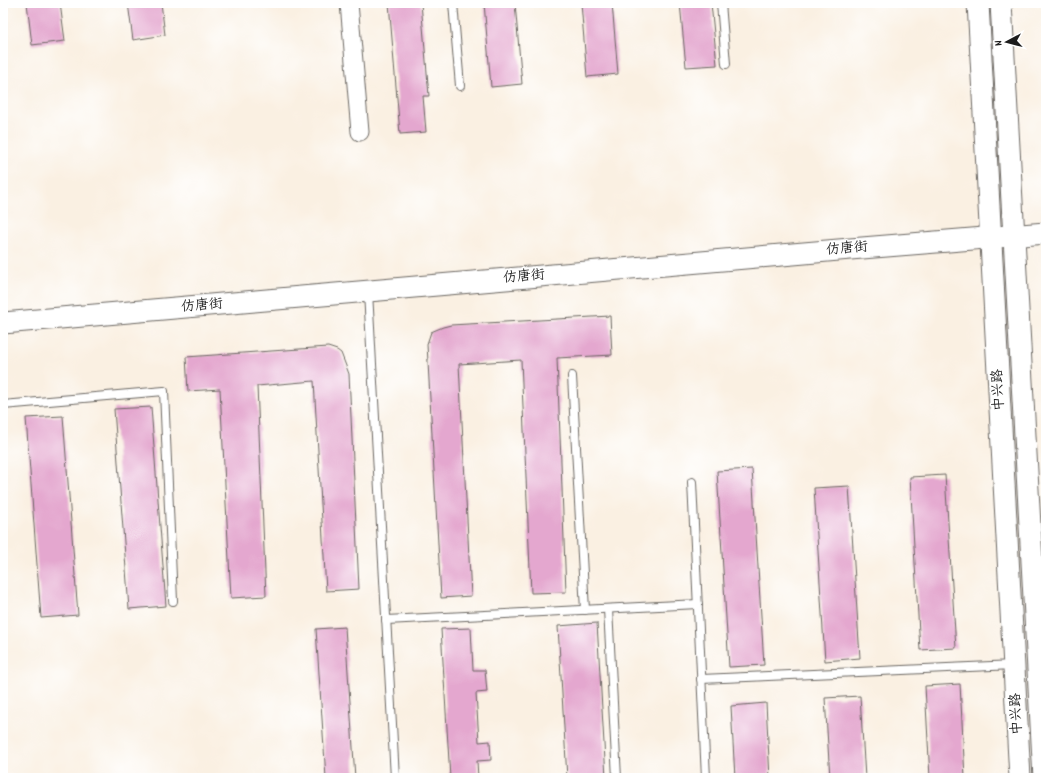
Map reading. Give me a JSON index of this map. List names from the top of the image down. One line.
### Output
{"streets":{"street":["仿唐街","中兴路"]},"crossings":[["仿唐街","中兴路"]],"north":"left"}
